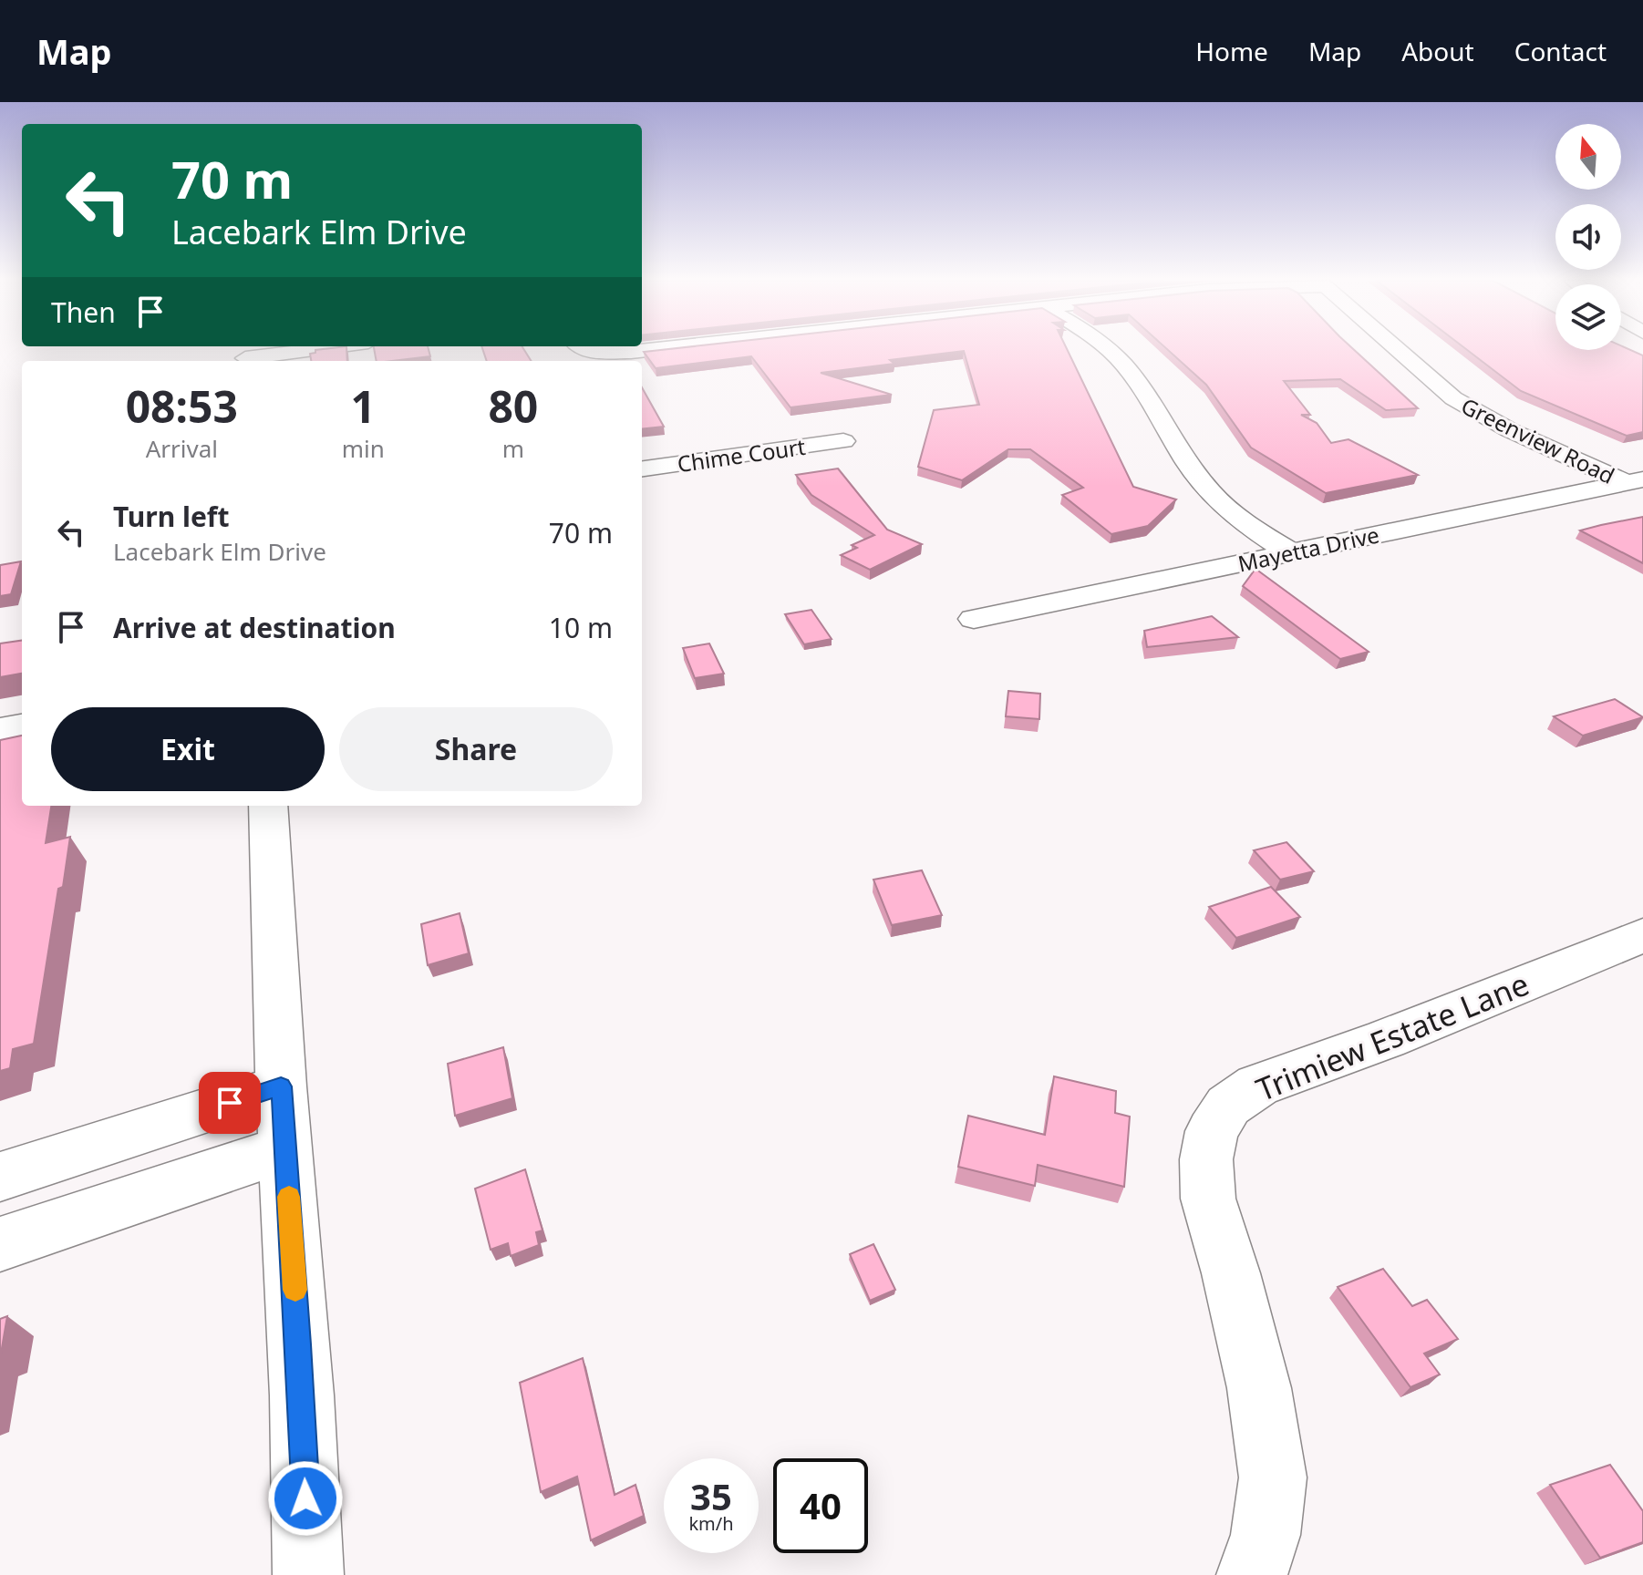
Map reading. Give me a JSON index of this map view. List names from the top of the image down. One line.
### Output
{"streets":{"street":["Greenview Road","Chime Court","Mayetta Drive","Trimiew Estate Lane"]},"crossings":[["Greenview Road","Mayetta Drive"]],"north":"top","page":{"header":"Map","nav":["Home","Map","About","Contact"],"turn":["70 m","Lacebark Elm Drive"],"then":"Then","eta":["08:53","Arrival","1","min","80","m"],"list":[{"name":"Turn left","note":"Lacebark Elm Drive","value":"70 m"},{"name":"Arrive at destination","value":"10 m"}],"buttons":["Exit","Share"],"speed":"35 km/h","limit":"40"}}
